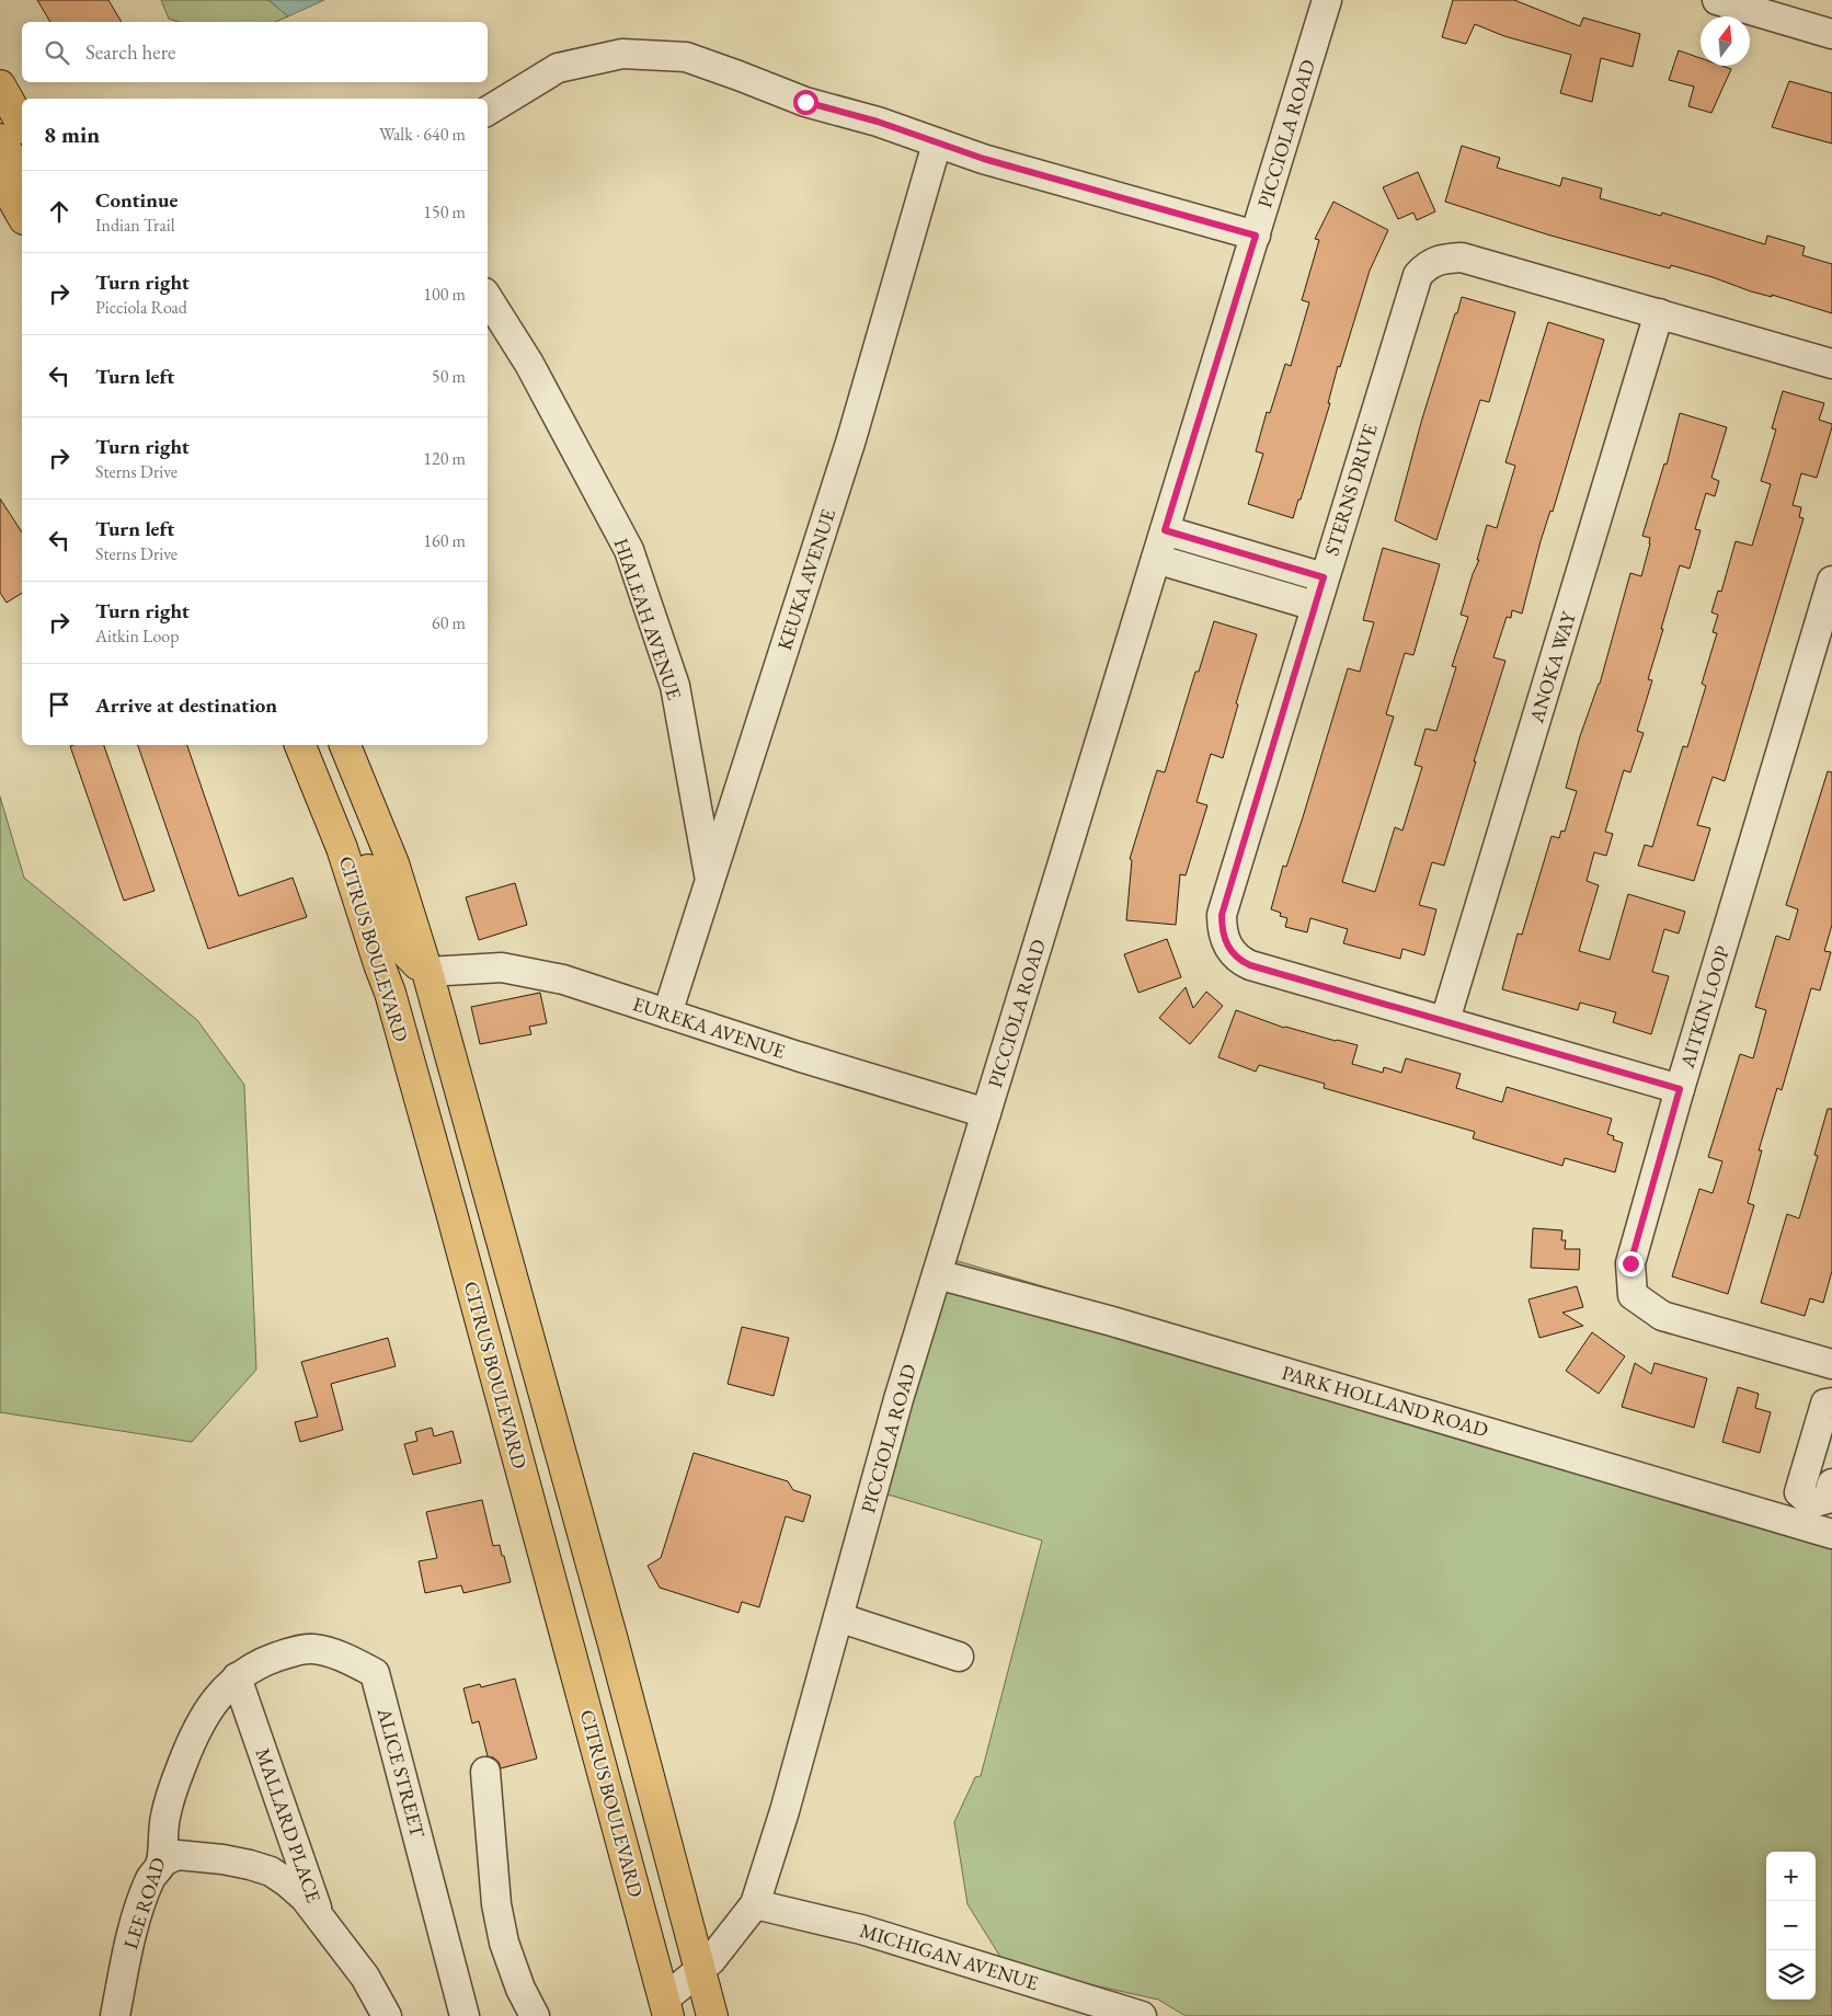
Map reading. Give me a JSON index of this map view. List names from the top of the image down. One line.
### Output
{"streets":{"highway":["CITRUS BOULEVARD"],"street":["PICCIOLA ROAD","STERNS DRIVE","KEUKA AVENUE","HIALEAH AVENUE","ANOKA WAY","AITKIN LOOP","EUREKA AVENUE","PARK HOLLAND ROAD","ALICE STREET","MALLARD PLACE","LEE ROAD","MICHIGAN AVENUE"]},"crossings":[["PICCIOLA ROAD","CITRUS BOULEVARD"],["PICCIOLA ROAD","EUREKA AVENUE"],["PICCIOLA ROAD","PARK HOLLAND ROAD"],["PICCIOLA ROAD","MICHIGAN AVENUE"],["STERNS DRIVE","ANOKA WAY"],["STERNS DRIVE","AITKIN LOOP"],["KEUKA AVENUE","HIALEAH AVENUE"],["KEUKA AVENUE","EUREKA AVENUE"],["ALICE STREET","MALLARD PLACE"],["ALICE STREET","LEE ROAD"],["MALLARD PLACE","LEE ROAD"]],"north":"top","page":{"search":"Search here","heading":["8 min","Walk · 640 m"],"list":[["Continue","Indian Trail","150 m"],["Turn right","Picciola Road","100 m"],["Turn left","50 m"],["Turn right","Sterns Drive","120 m"],["Turn left","Sterns Drive","160 m"],["Turn right","Aitkin Loop","60 m"],"Arrive at destination"],"map_buttons":["+","−"]}}
